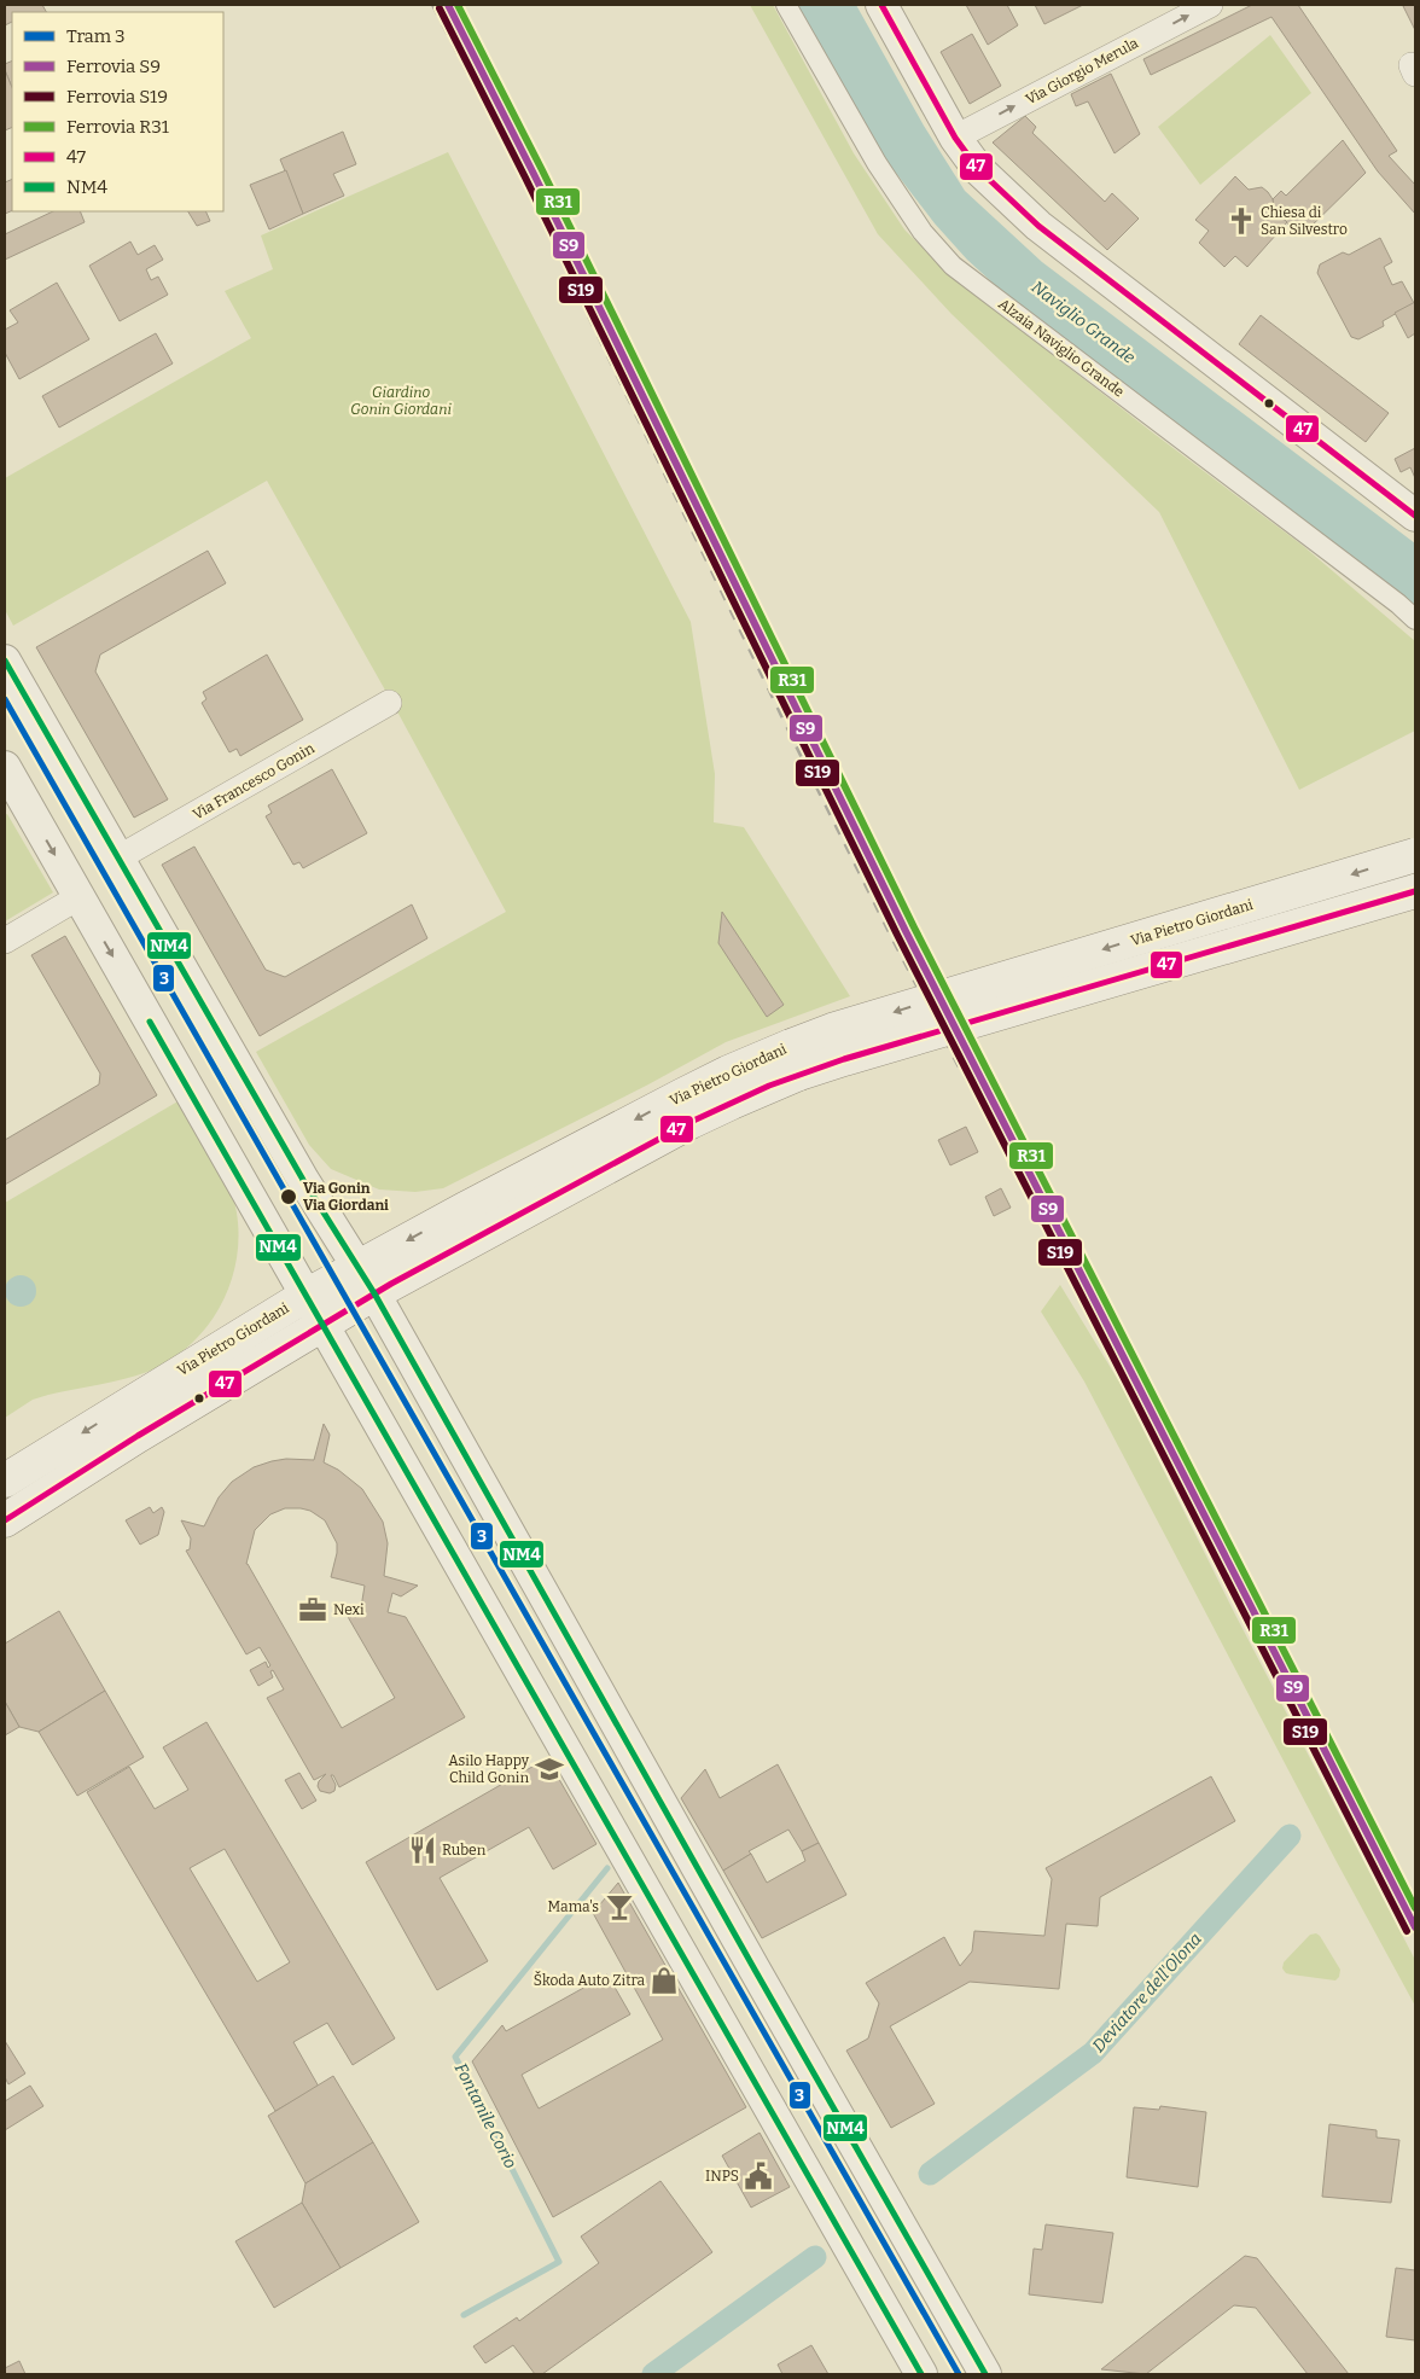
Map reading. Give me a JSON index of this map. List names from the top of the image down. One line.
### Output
{"streets":{"main road":["Via Pietro Giordani"],"street":["Via Giorgio Merula","Alzaia Naviglio Grande","Via Francesco Gonin"]},"one_way":["Via Giorgio Merula"],"water":["Naviglio Grande","Deviatore dell'Olona","Fontanile Corio"],"parks":["Giardino Gonin Giordani"],"places":{"church":["Chiesa di San Silvestro"],"other":["Via Gonin Via Giordani"],"office":["Nexi"],"school or university":["Asilo Happy Child Gonin"],"restaurant":["Ruben"],"bar":["Mama's"],"shop":["Škoda Auto Zitra"],"public building":["INPS"]},"lines":["rail line S9","rail line R31","transit line 47","rail line S19","transit line NM4","tram line 3"],"legend":["Tram 3","Ferrovia S9","Ferrovia S19","Ferrovia R31","47","NM4"]}
